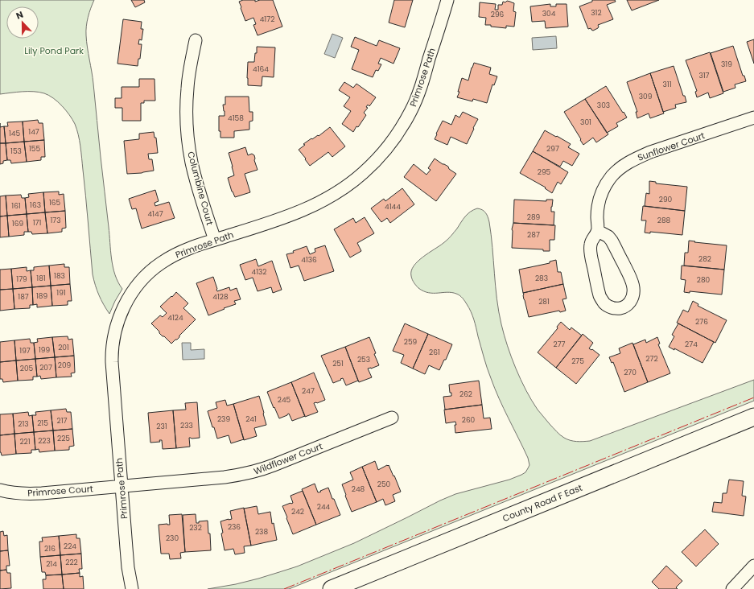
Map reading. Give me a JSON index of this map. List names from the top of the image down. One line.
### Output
{"streets":{"street":["Primrose Path","Sunflower Court","Columbine Court","Wildflower Court","Primrose Court","County Road F East"]},"crossings":[["Primrose Path","Columbine Court"],["Primrose Path","Wildflower Court"],["Primrose Path","Primrose Court"],["Wildflower Court","Primrose Court"]],"parks":["Lily Pond Park"],"house_numbers":["312","304","296","4172","319","4164","317","311","309","303","4158","301","147","145","155","297","153","295","290","165","163","161","4144","4147","289","173","288","171","169","287","282","4136","4132","183","181","283","179","280","191","189","187","4128","281","4124","276","259","277","274","201","199","197","261","272","253","275","251","209","207","205","270","247","262","245","239","241","260","217","215","213","233","231","225","223","221","250","248","244","242","236","232","238","230","224","216","222","214"],"north":"top"}
